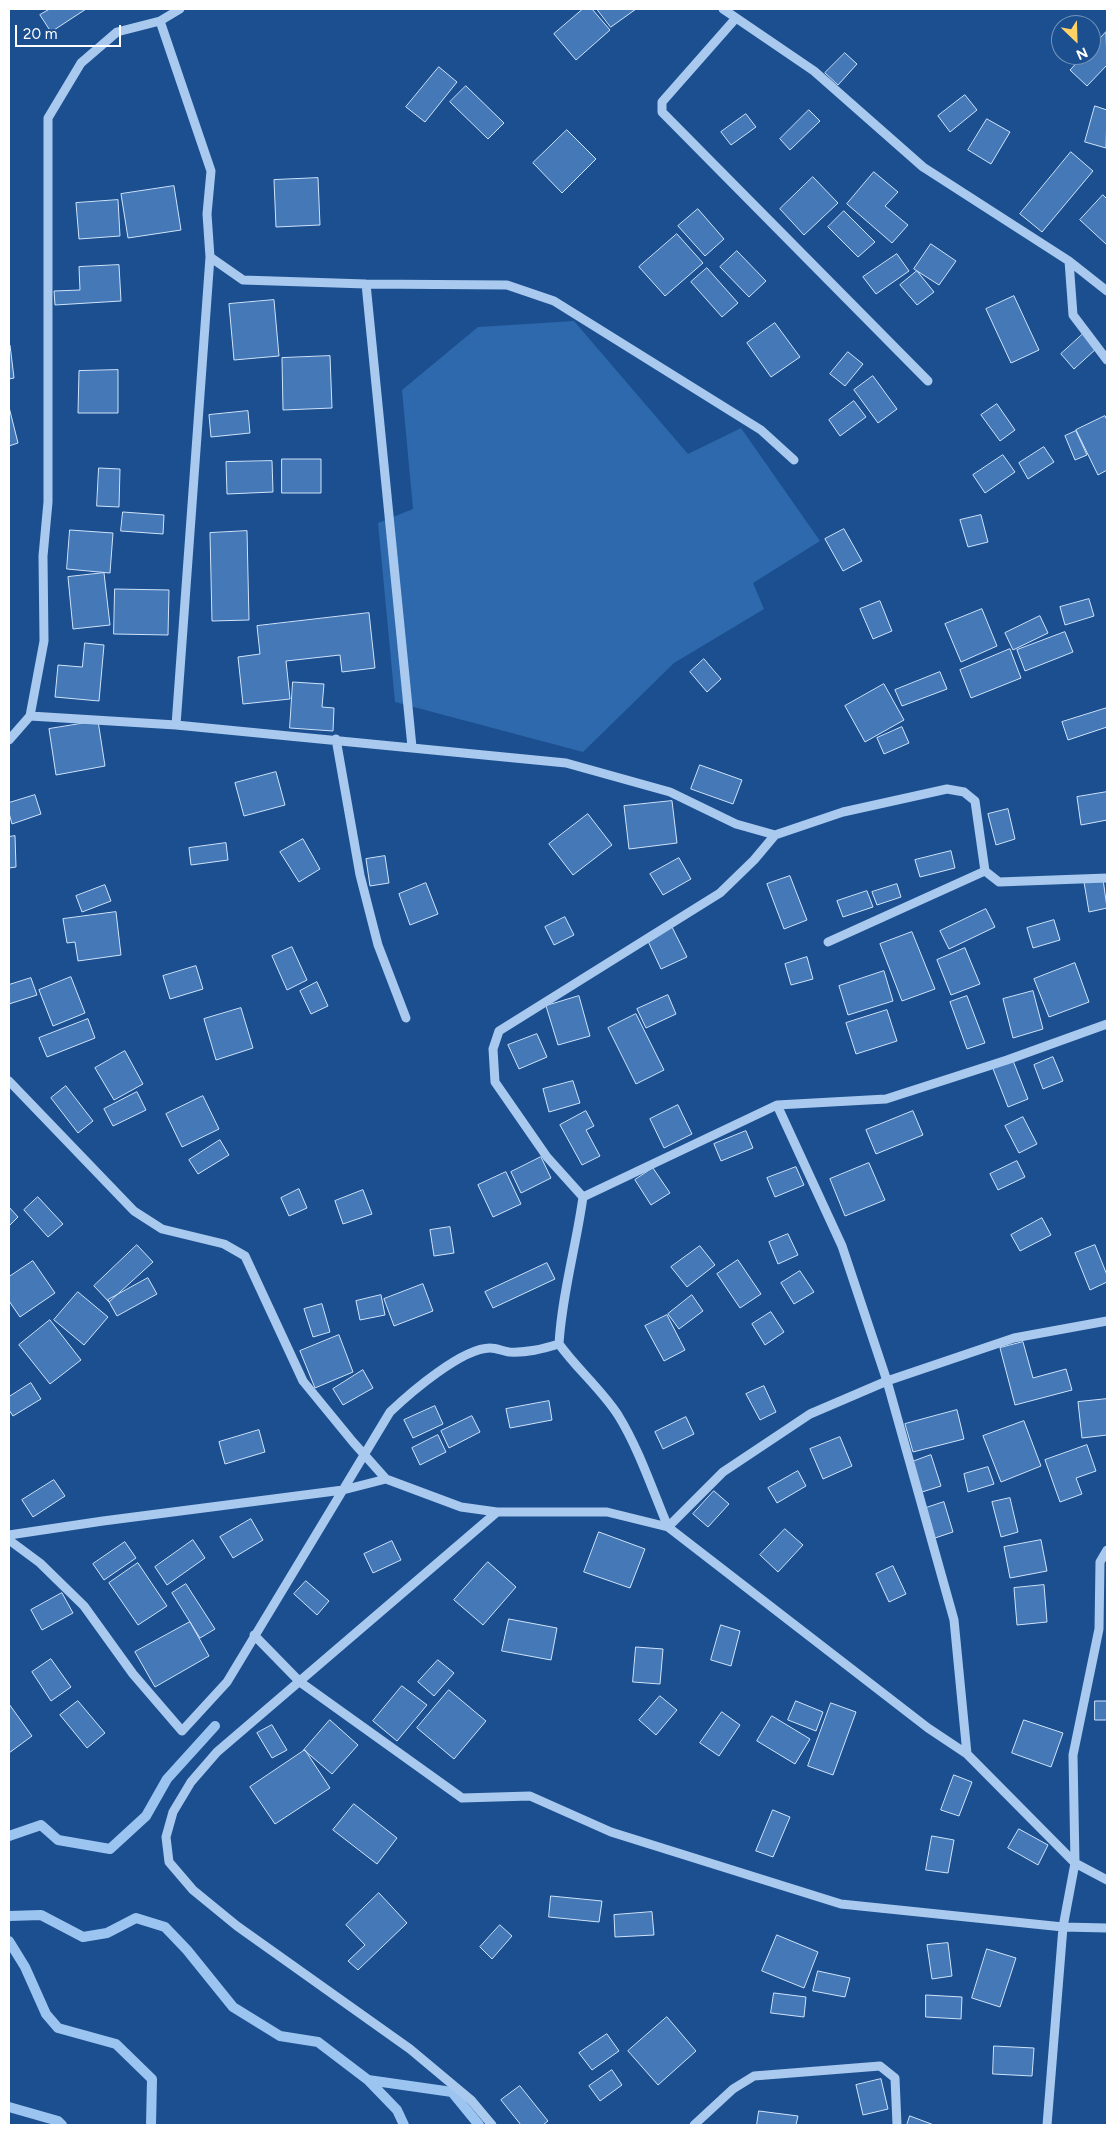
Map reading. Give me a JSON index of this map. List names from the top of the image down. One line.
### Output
{"scale_bar":"20 m","north":"bottom right"}
